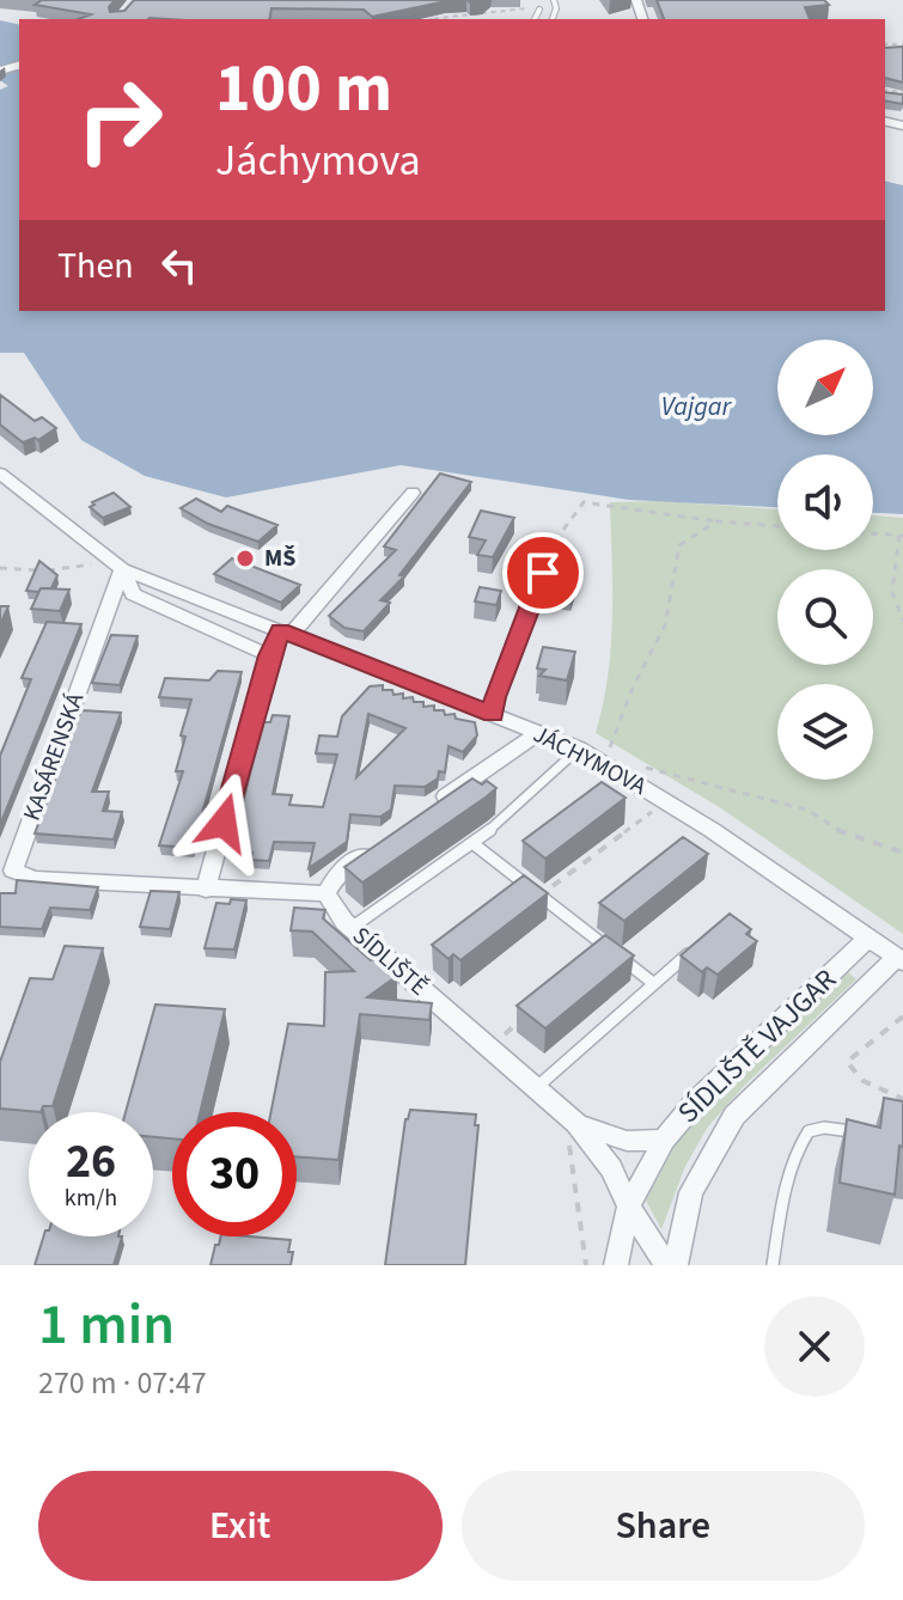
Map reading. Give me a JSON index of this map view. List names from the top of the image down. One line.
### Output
{"streets":{"street":["KASÁRENSKÁ","JÁCHYMOVA","SÍDLIŠTĚ","SÍDLIŠTĚ VAJGAR"]},"crossings":[["KASÁRENSKÁ","JÁCHYMOVA"],["JÁCHYMOVA","SÍDLIŠTĚ VAJGAR"]],"water":["Vajgar"],"places":["MŠ"],"north":"top right","page":{"turn":["100 m","Jáchymova"],"then":"Then","speed":"26 km/h","limit":"30","heading":["1 min","270 m · 07:47"],"buttons":["Exit","Share"]}}
